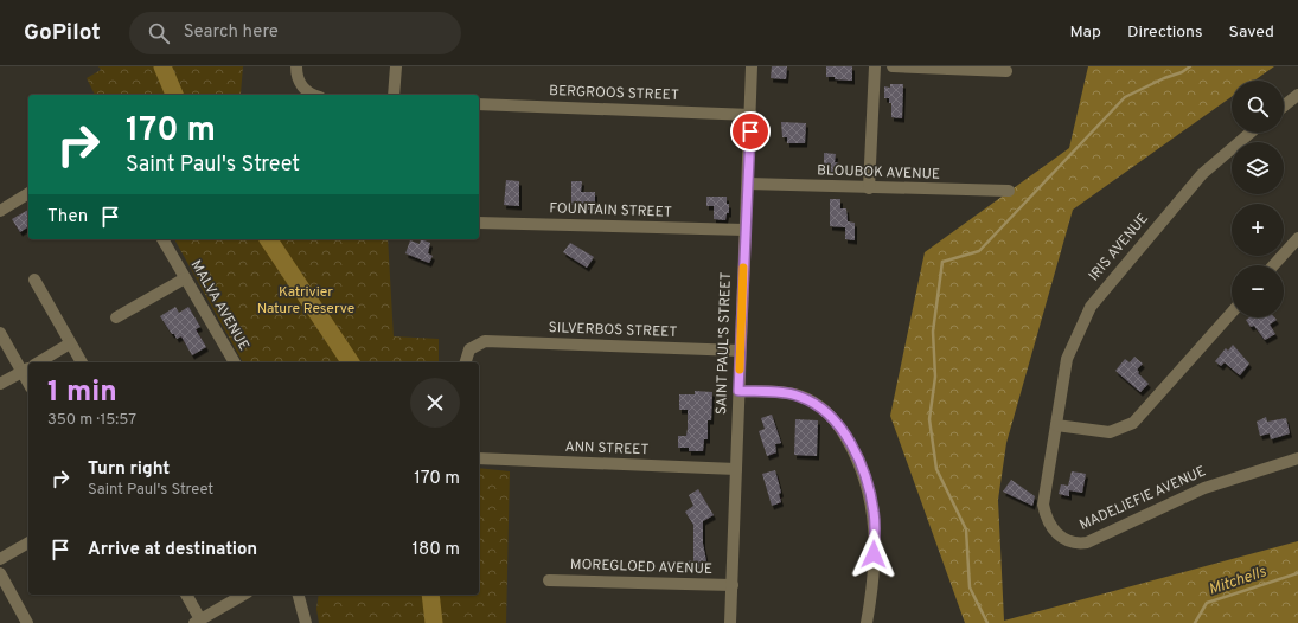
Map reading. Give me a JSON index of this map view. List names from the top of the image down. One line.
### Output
{"streets":{"street":["BERGROOS STREET","BLOUBOK AVENUE","FOUNTAIN STREET","IRIS AVENUE","MALVA AVENUE","SILVERBOS STREET","SAINT PAUL'S STREET","ANN STREET","MADELIEFIE AVENUE","MOREGLOED AVENUE"]},"crossings":[["BERGROOS STREET","SAINT PAUL'S STREET"],["BLOUBOK AVENUE","SAINT PAUL'S STREET"],["FOUNTAIN STREET","SAINT PAUL'S STREET"],["IRIS AVENUE","MADELIEFIE AVENUE"],["SILVERBOS STREET","SAINT PAUL'S STREET"],["SAINT PAUL'S STREET","ANN STREET"],["SAINT PAUL'S STREET","MOREGLOED AVENUE"]],"water":["Mitchells"],"parks":["Katrivier Nature Reserve"],"page":{"header":"GoPilot","search":"Search here","nav":["Map","Directions","Saved"],"map_buttons":["+","−"],"turn":["170 m","Saint Paul's Street"],"then":"Then","heading":["1 min","350 m · 15:57"],"list":[{"name":"Turn right","note":"Saint Paul's Street","value":"170 m"},{"name":"Arrive at destination","value":"180 m"}]}}
